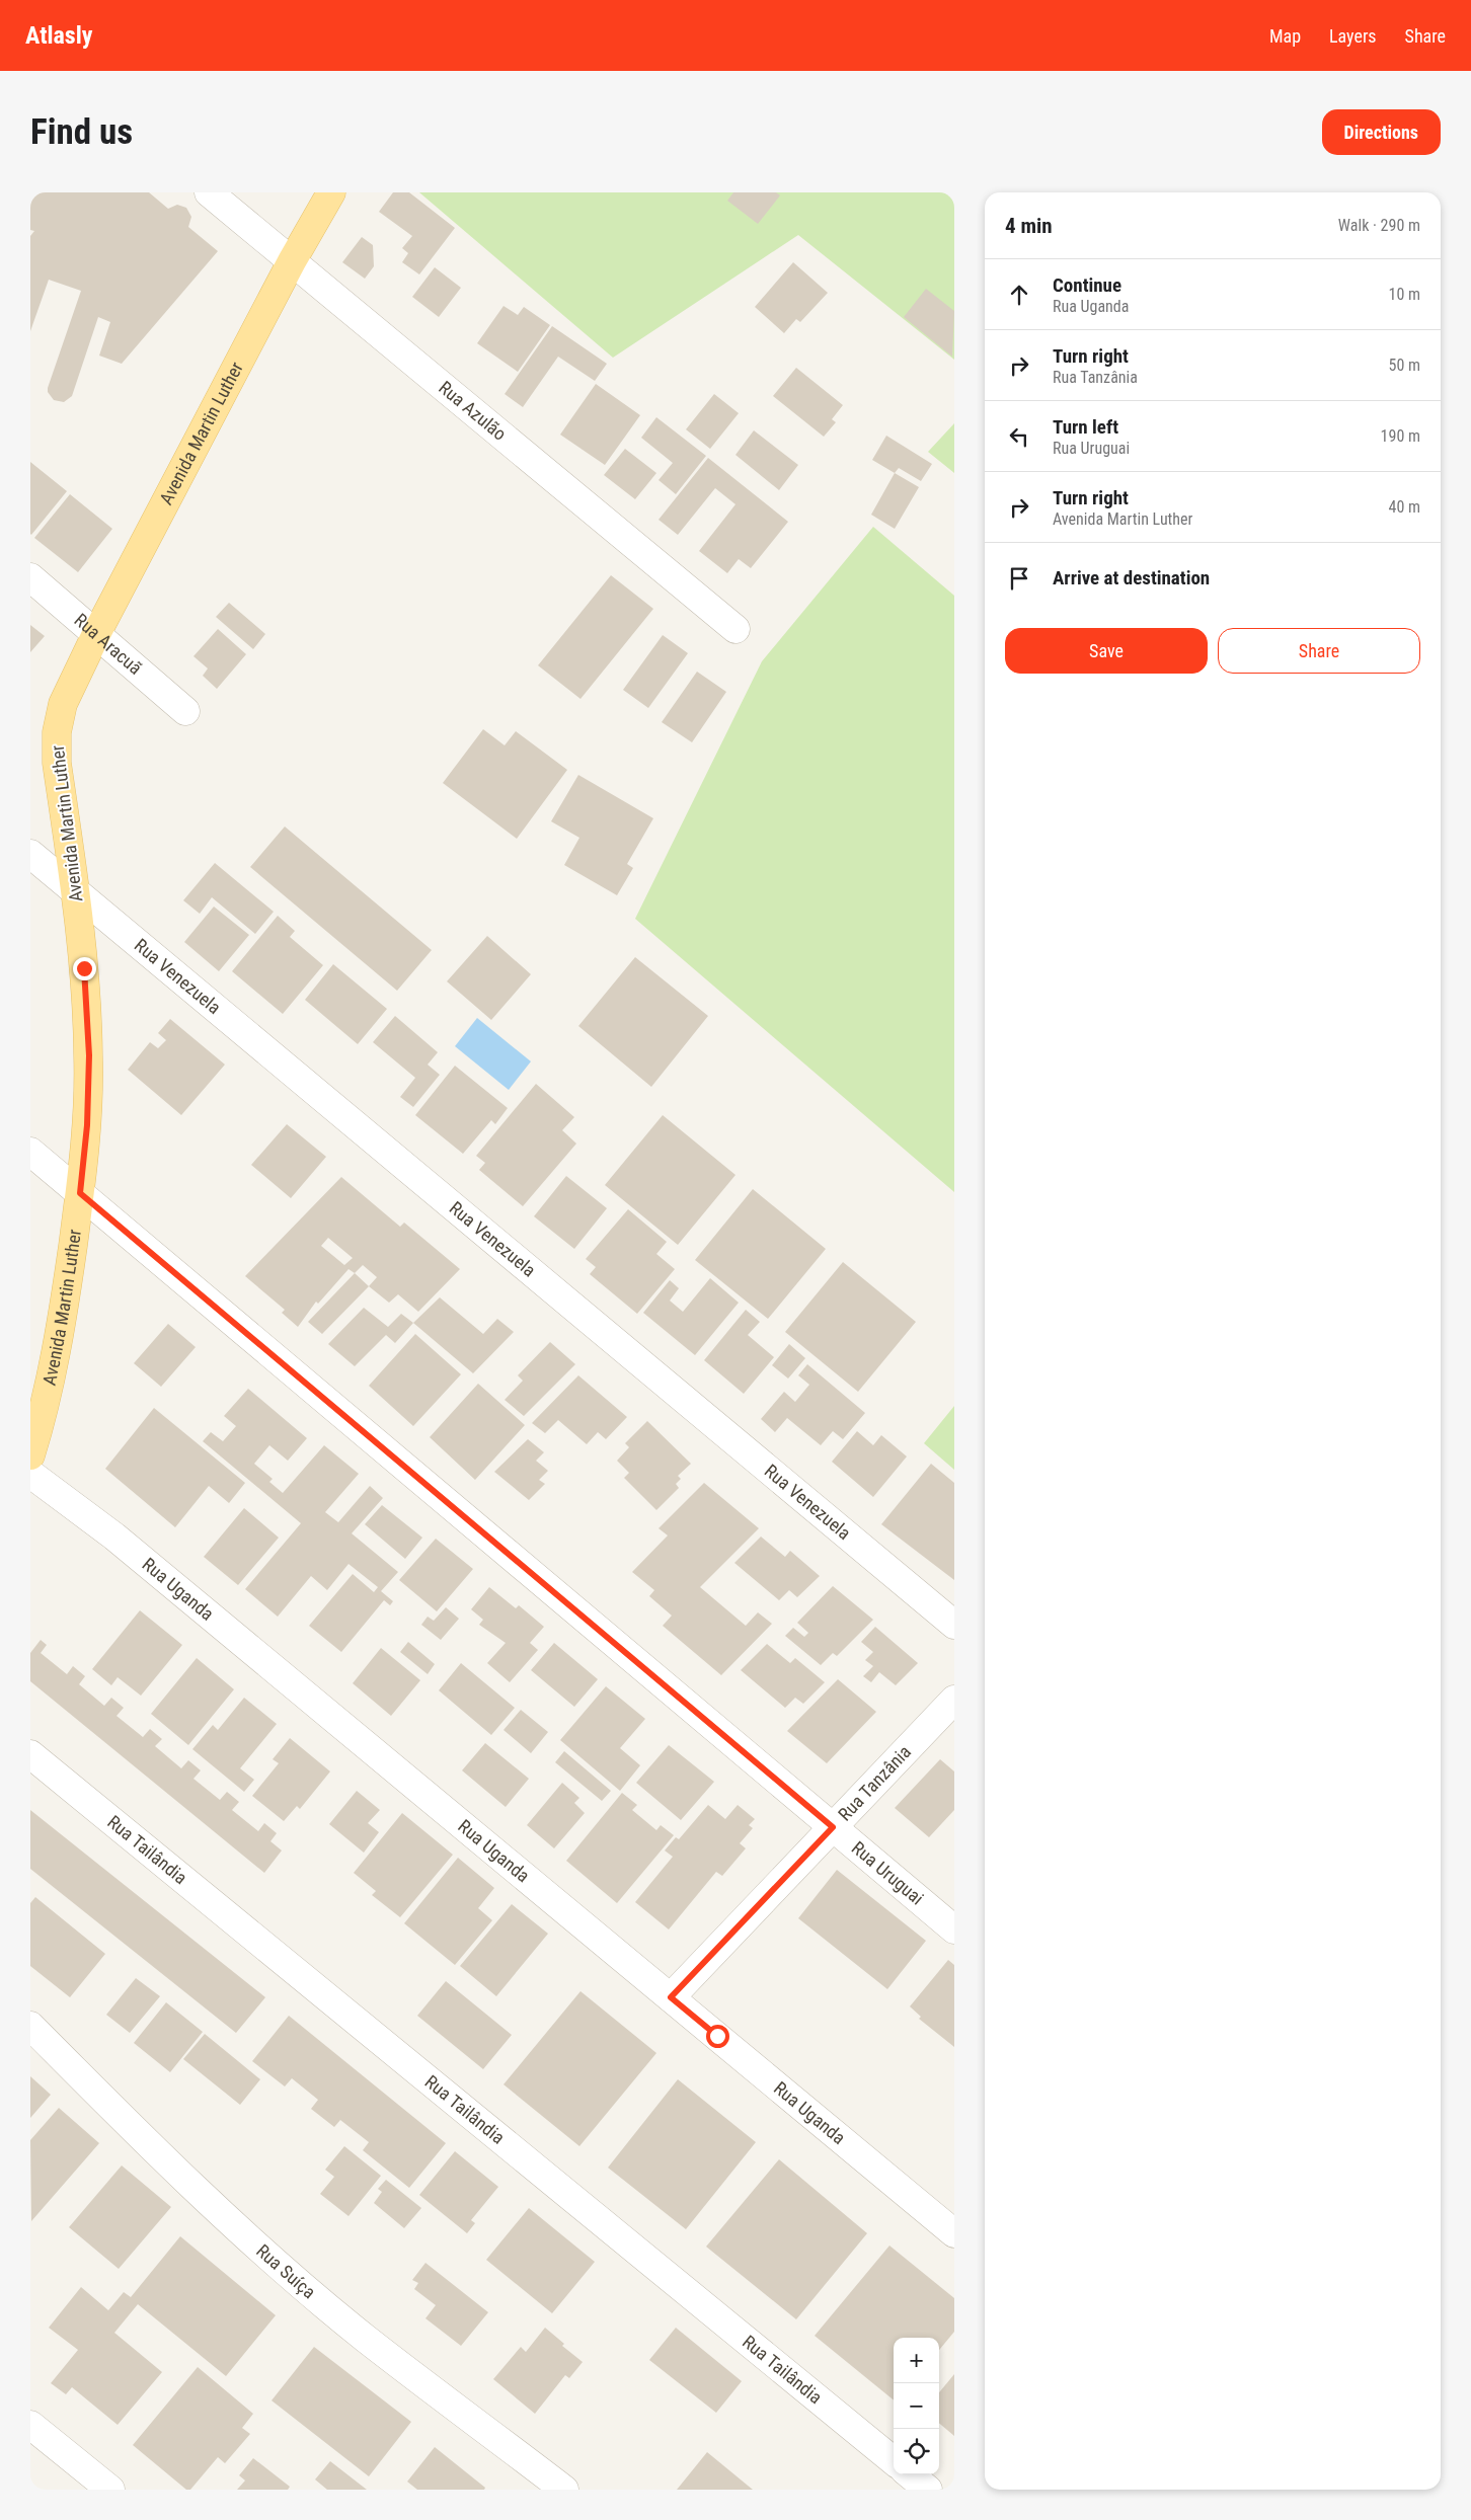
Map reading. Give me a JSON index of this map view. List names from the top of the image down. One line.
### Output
{"streets":{"main road":["Avenida Martin Luther"],"street":["Rua Azulão","Rua Aracuã","Rua Venezuela","Rua Uganda","Rua Tanzânia","Rua Tailândia","Rua Uruguai","Rua Suíça"]},"crossings":[["Rua Azulão","Avenida Martin Luther"],["Avenida Martin Luther","Rua Aracuã"],["Avenida Martin Luther","Rua Venezuela"],["Avenida Martin Luther","Rua Uruguai"],["Rua Uganda","Rua Tanzânia"],["Rua Tanzânia","Rua Uruguai"]],"page":{"header":"Atlasly","nav":["Map","Layers","Share"],"buttons":["Directions",["Save","Share"]],"title":"Find us","heading":["4 min","Walk · 290 m"],"list":[["Continue","Rua Uganda","10 m"],["Turn right","Rua Tanzânia","50 m"],["Turn left","Rua Uruguai","190 m"],["Turn right","Avenida Martin Luther","40 m"],"Arrive at destination"],"map_buttons":["+","−"]}}
